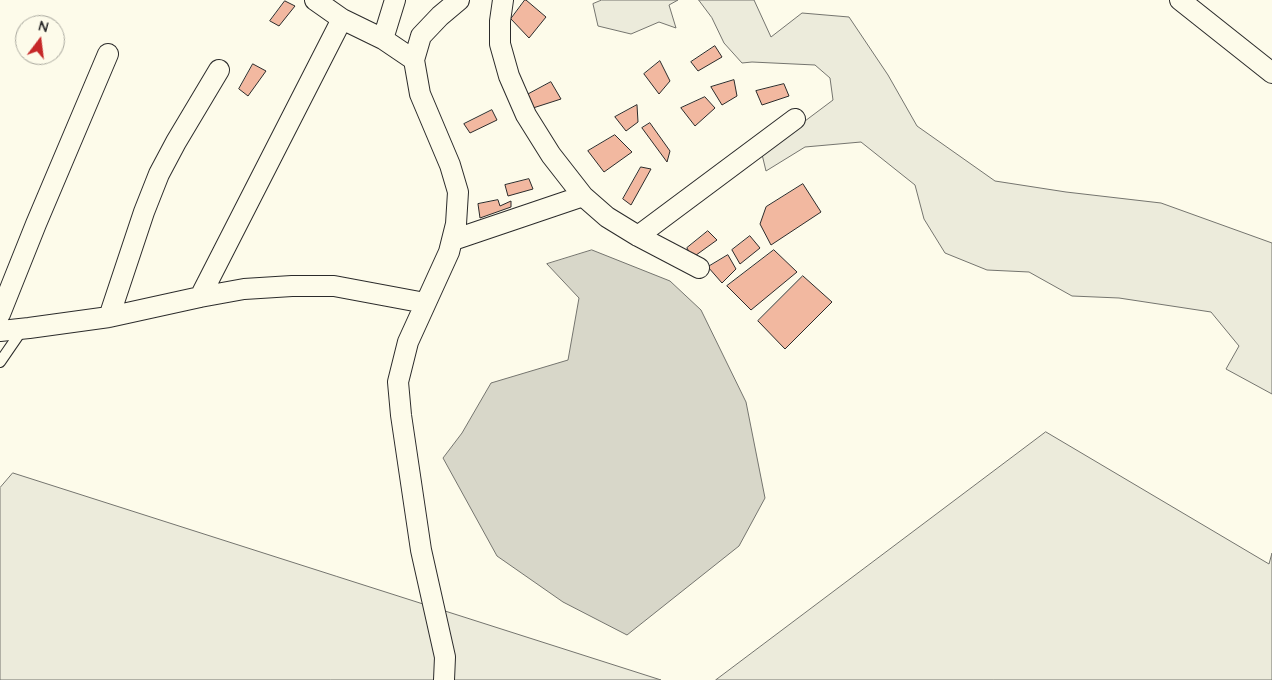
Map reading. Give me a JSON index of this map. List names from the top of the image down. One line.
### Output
{"north":"top"}
